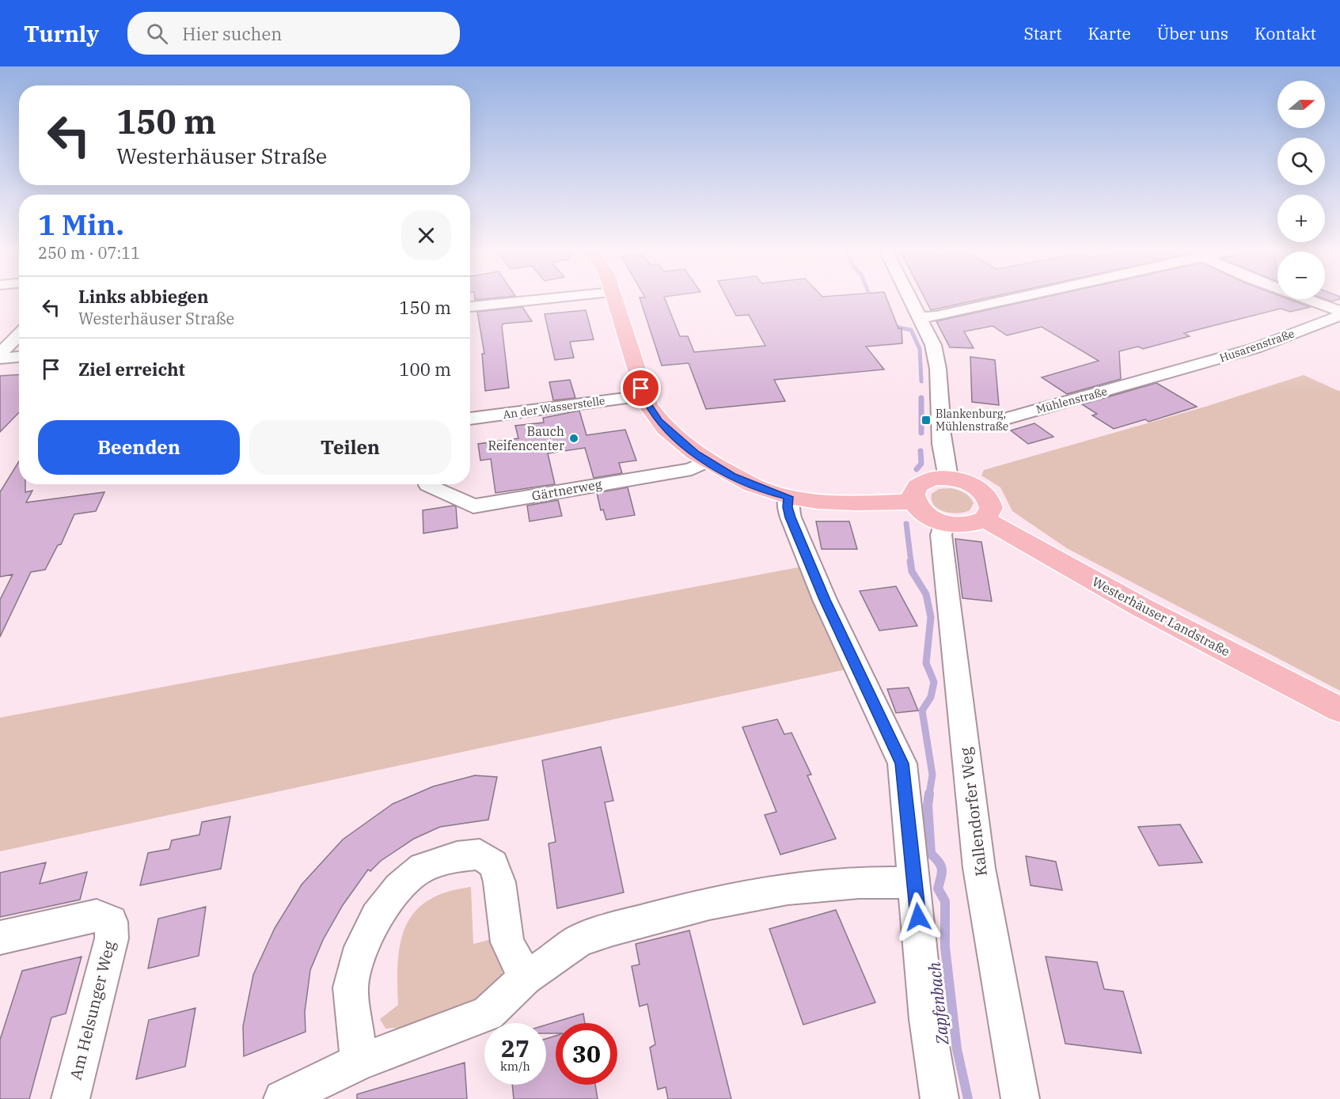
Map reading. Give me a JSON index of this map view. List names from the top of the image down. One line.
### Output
{"streets":{"main road":["Westerhäuser Landstraße"],"street":["Husarenstraße","Mühlenstraße","An der Wasserstelle","Gärtnerweg","Kallendorfer Weg","Am Helsunger Weg"]},"crossings":[["Husarenstraße","Mühlenstraße"],["Westerhäuser Landstraße","Kallendorfer Weg"]],"water":["Zapfenbach"],"places":{"transit":["Blankenburg, Mühlenstraße"],"other":["Bauch Reifencenter"]},"north":"right","page":{"header":"Turnly","search":"Hier suchen","nav":["Start","Karte","Über uns","Kontakt"],"map_buttons":["+","−"],"turn":["150 m","Westerhäuser Straße"],"heading":["1 Min.","250 m · 07:11"],"list":[{"name":"Links abbiegen","note":"Westerhäuser Straße","value":"150 m"},{"name":"Ziel erreicht","value":"100 m"}],"buttons":["Beenden","Teilen"],"speed":"27 km/h","limit":"30"}}
